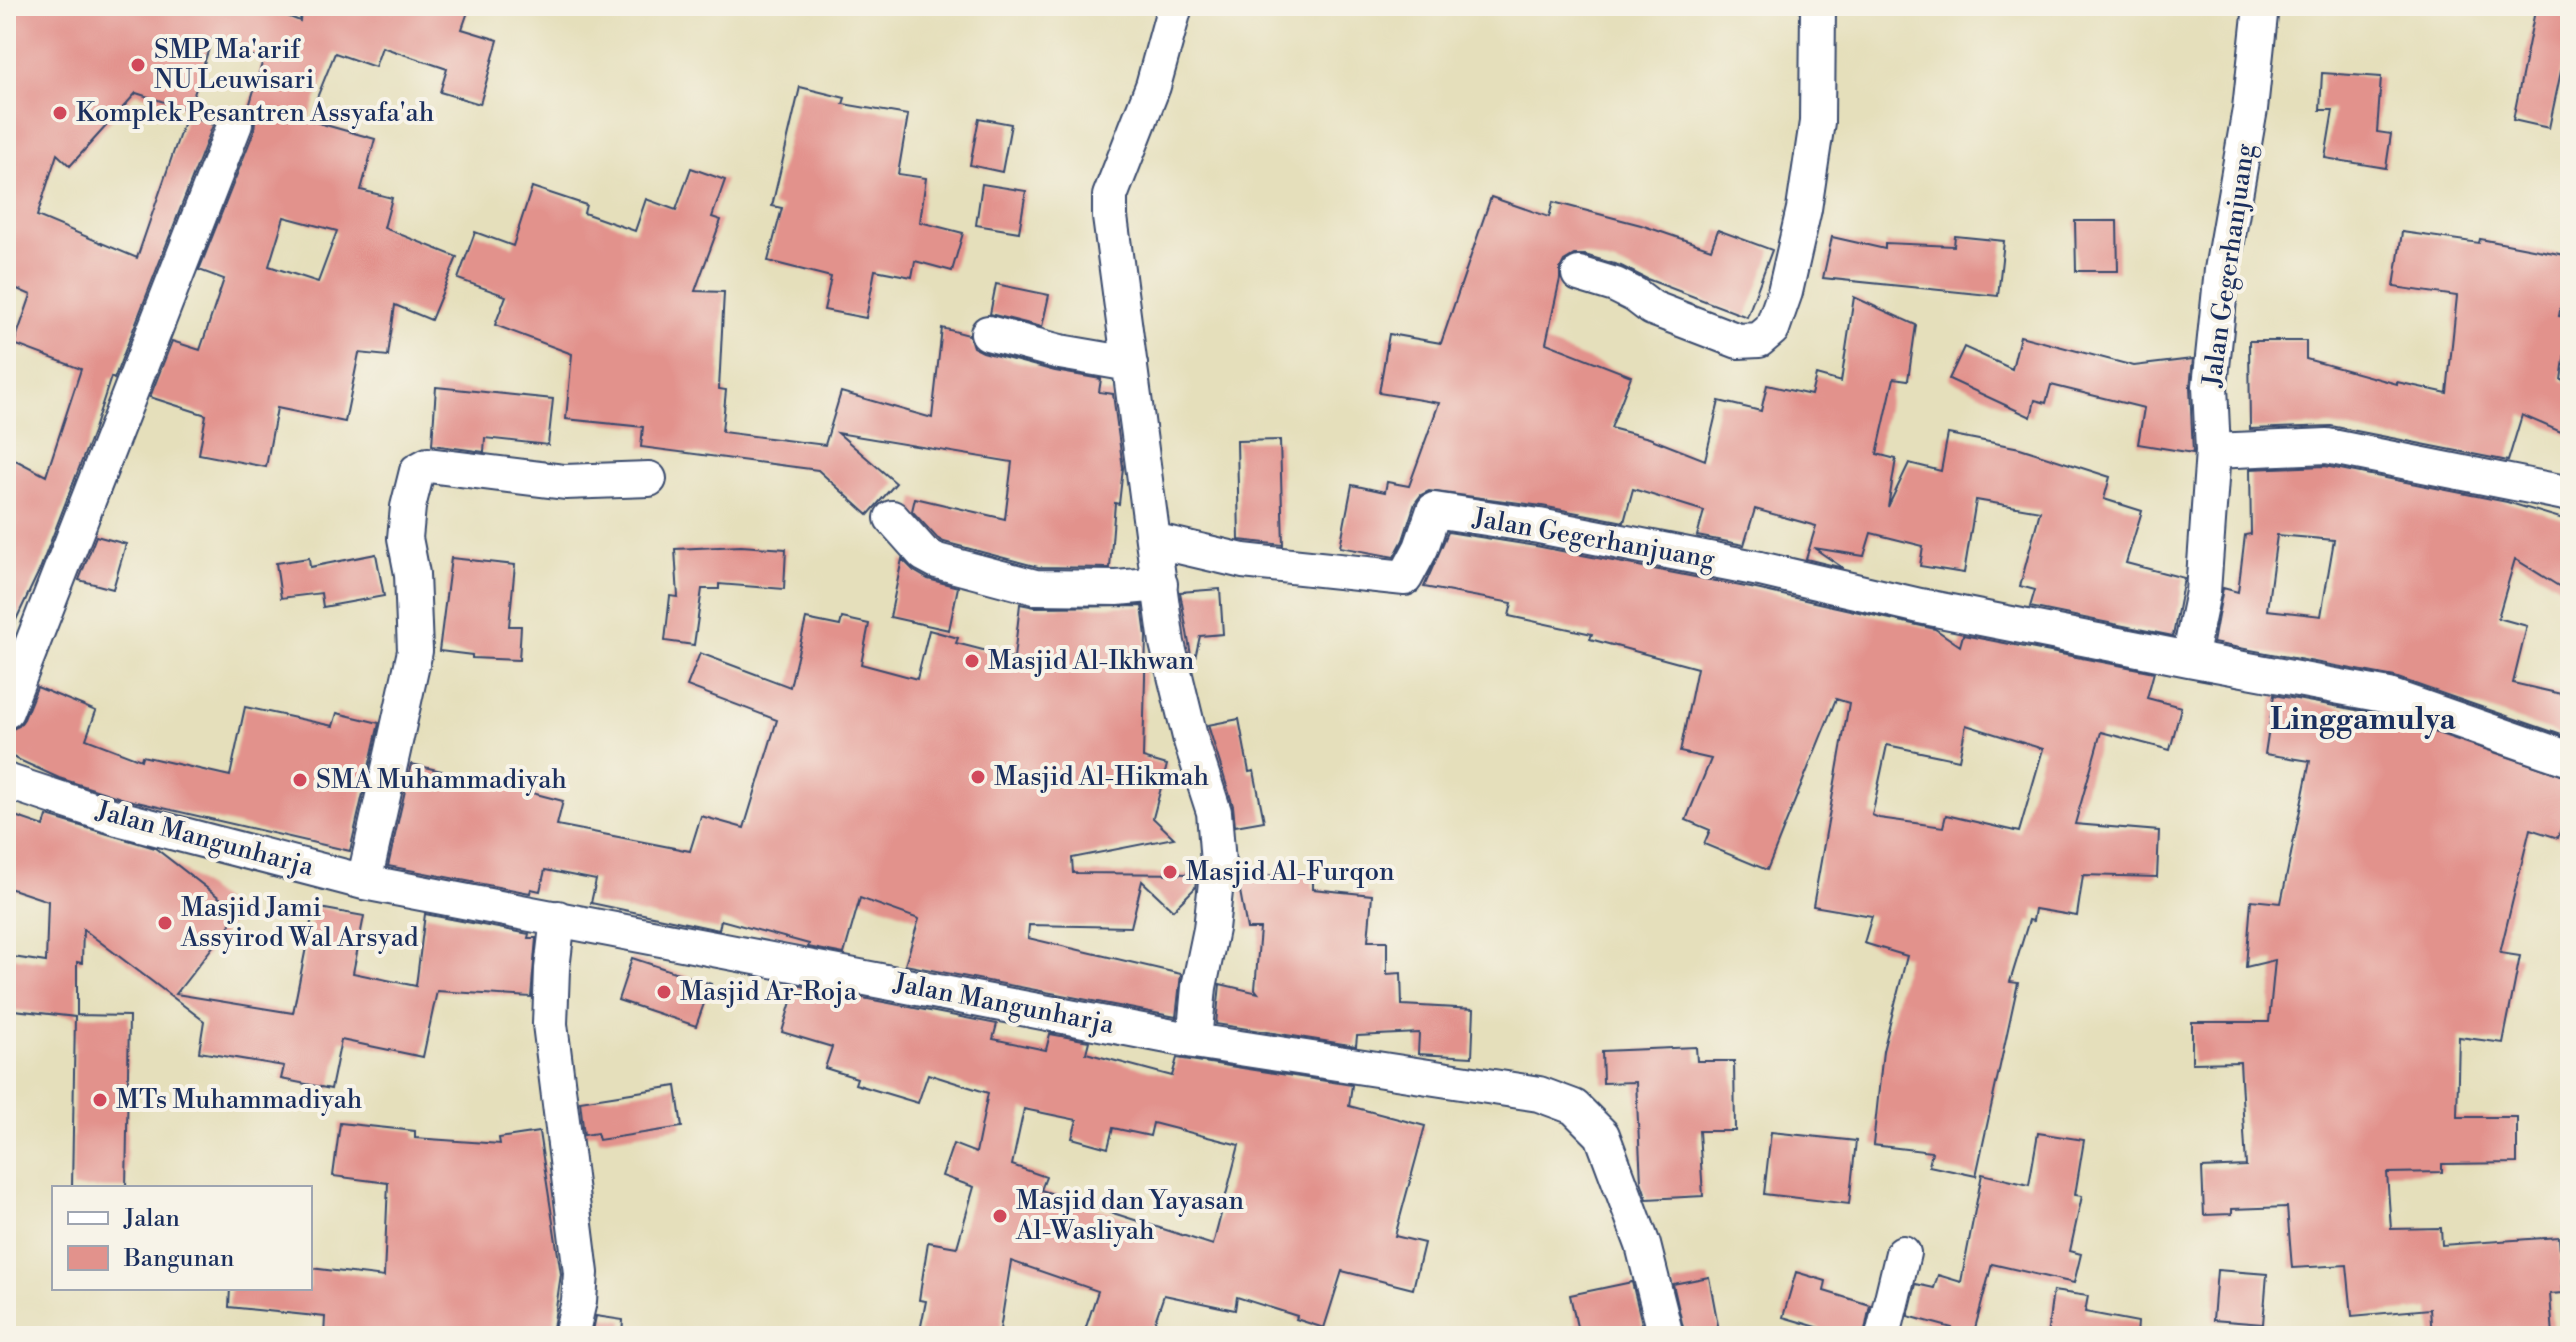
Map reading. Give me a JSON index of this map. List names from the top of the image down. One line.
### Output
{"streets":{"street":["Jalan Gegerhanjuang","Jalan Mangunharja"]},"districts":["Linggamulya"],"places":["SMP Ma'arif NU Leuwisari","Komplek Pesantren Assyafa'ah","Masjid Al-Ikhwan","Masjid Al-Hikmah","SMA Muhammadiyah","Masjid Al-Furqon","Masjid Jami Assyirod Wal Arsyad","Masjid Ar-Roja","MTs Muhammadiyah","Masjid dan Yayasan Al-Wasliyah"],"legend":["Jalan","Bangunan"]}
